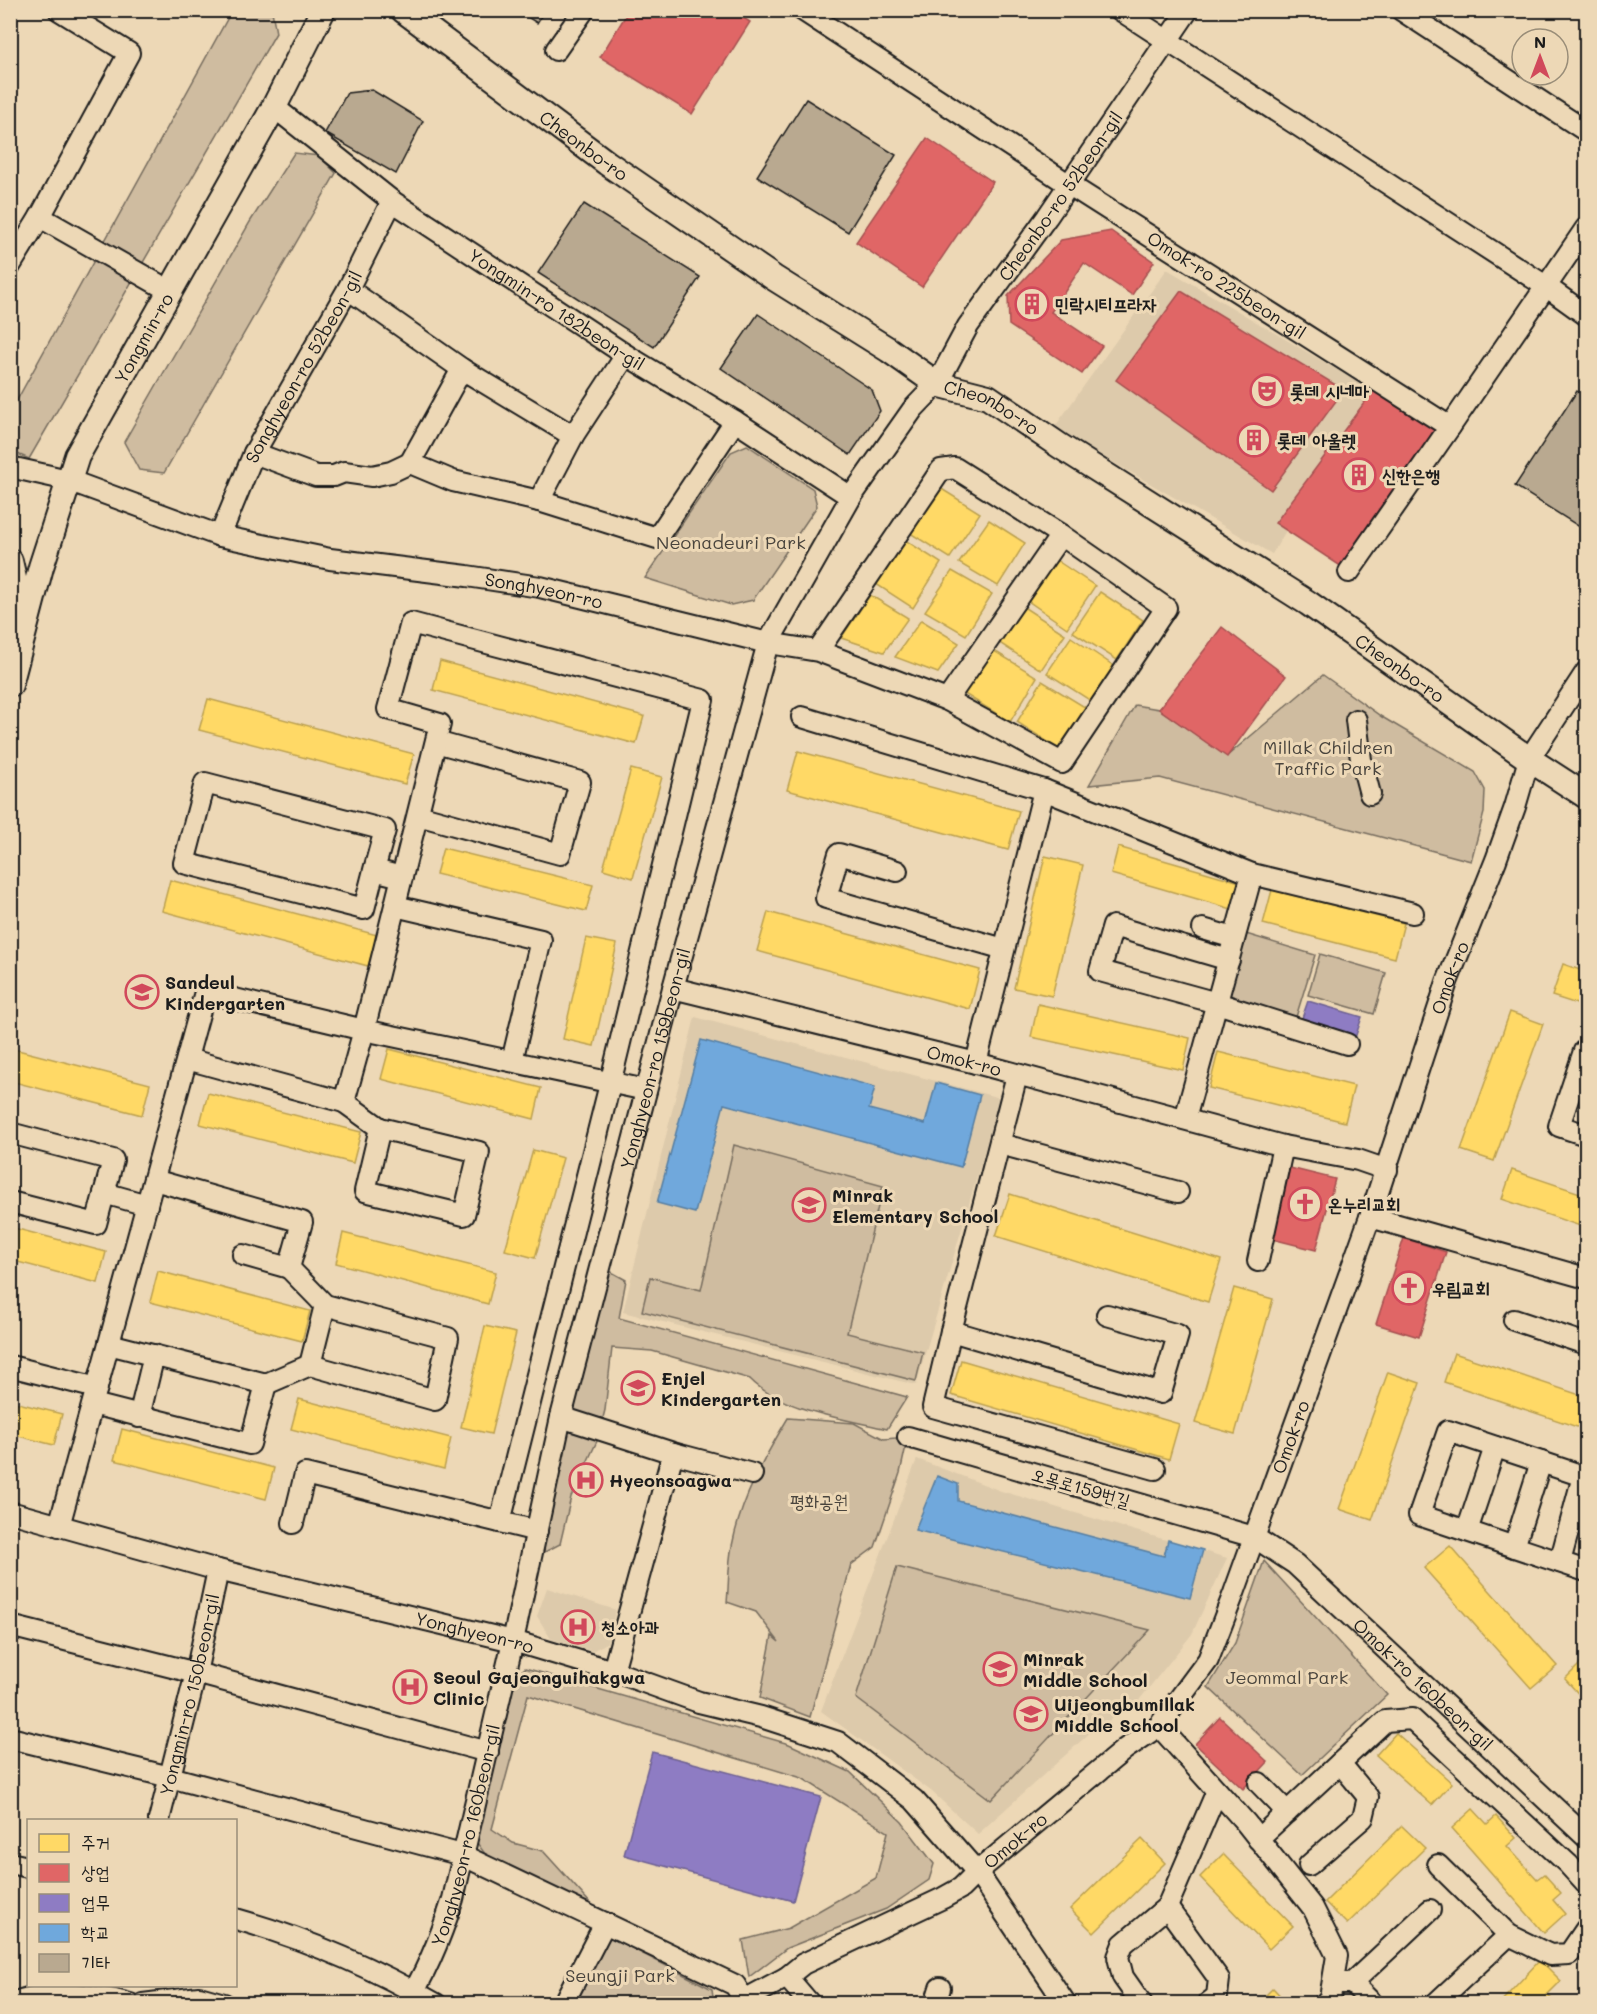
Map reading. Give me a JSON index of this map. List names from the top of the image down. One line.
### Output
{"streets":{"main road":["Cheonbo-ro","Yongmin-ro"],"street":["Cheonbo-ro 52beon-gil","Omok-ro 225beon-gil","Yongmin-ro 182beon-gil","Songhyeon-ro 52beon-gil","Songhyeon-ro","Omok-ro","Yonghyeon-ro 159beon-gil","오목로159번길","Yonghyeon-ro","Omok-ro 160beon-gil","Yongmin-ro 150beon-gil","Yonghyeon-ro 160beon-gil"]},"crossings":[["Cheonbo-ro","Cheonbo-ro 52beon-gil"],["Cheonbo-ro","Omok-ro"],["Cheonbo-ro 52beon-gil","Omok-ro 225beon-gil"],["Cheonbo-ro 52beon-gil","Yongmin-ro 182beon-gil"],["Cheonbo-ro 52beon-gil","Yonghyeon-ro 159beon-gil"],["Yongmin-ro 182beon-gil","Yongmin-ro"],["Yongmin-ro 182beon-gil","Songhyeon-ro 52beon-gil"],["Yongmin-ro 182beon-gil","Yonghyeon-ro 159beon-gil"],["Yongmin-ro","Songhyeon-ro"],["Songhyeon-ro 52beon-gil","Songhyeon-ro"],["Songhyeon-ro","Yonghyeon-ro 159beon-gil"],["Omok-ro","Yonghyeon-ro 159beon-gil"],["Omok-ro","오목로159번길"],["Omok-ro","Yonghyeon-ro"],["Omok-ro","Omok-ro 160beon-gil"],["Yonghyeon-ro 159beon-gil","Yonghyeon-ro"],["Yonghyeon-ro 159beon-gil","Yonghyeon-ro 160beon-gil"],["오목로159번길","Omok-ro 160beon-gil"],["Yonghyeon-ro","Yongmin-ro 150beon-gil"],["Yonghyeon-ro","Yonghyeon-ro 160beon-gil"]],"parks":["Neonadeuri Park","Millak Children Traffic Park","평화공원","Jeommal Park","Seungji Park"],"places":{"building":["민락시티프라자","롯데 아울렛","신한은행"],"theatre":["롯데 시네마"],"school or university":["Sandeul Kindergarten","Minrak Elementary School","Enjel Kindergarten","Minrak Middle School","Uijeongbumillak Middle School"],"church":["온누리교회","우림교회"],"hospital":["Hyeonsoagwa","청소아과","Seoul Gajeonguihakgwa Clinic"]},"legend":["주거","상업","업무","학교","기타"],"north":"top"}
